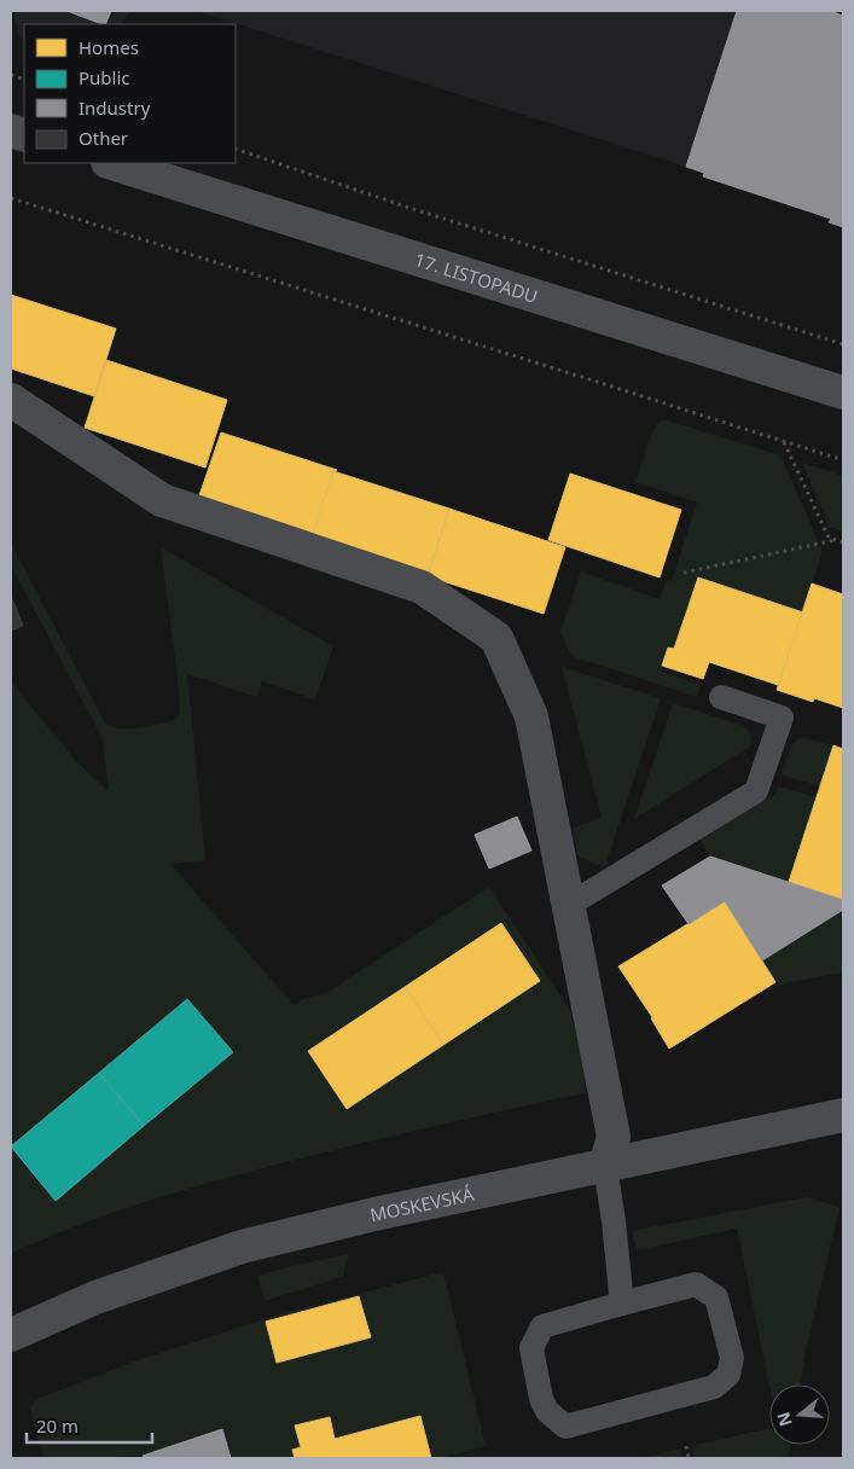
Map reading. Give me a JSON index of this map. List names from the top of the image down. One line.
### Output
{"streets":{"street":["17. LISTOPADU","MOSKEVSKÁ"]},"legend":["Homes","Public","Industry","Other"],"scale_bar":"20 m","north":"left"}
